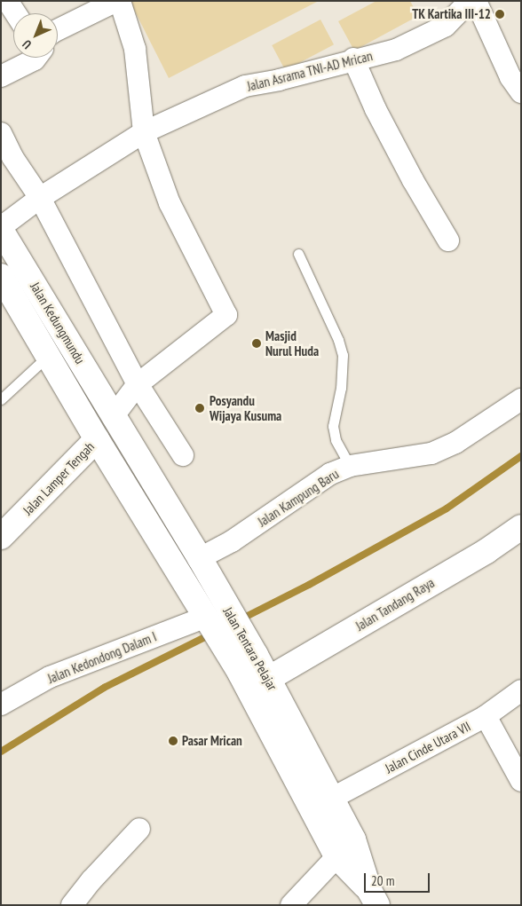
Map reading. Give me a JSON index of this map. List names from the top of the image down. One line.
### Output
{"streets":{"main road":["Jalan Kedungmundu","Jalan Lamper Tengah","Jalan Tandang Raya","Jalan Tentara Pelajar"],"street":["Jalan Asrama TNI-AD Mrican","Jalan Kampung Baru","Jalan Kedondong Dalam I","Jalan Cinde Utara VII"]},"crossings":[["Jalan Asrama TNI-AD Mrican","Jalan Kedungmundu"],["Jalan Kedungmundu","Jalan Lamper Tengah"],["Jalan Kedungmundu","Jalan Tentara Pelajar"],["Jalan Lamper Tengah","Jalan Tentara Pelajar"],["Jalan Kampung Baru","Jalan Tentara Pelajar"],["Jalan Tandang Raya","Jalan Tentara Pelajar"],["Jalan Tentara Pelajar","Jalan Kedondong Dalam I"],["Jalan Tentara Pelajar","Jalan Cinde Utara VII"]],"places":["TK Kartika III-12","Masjid Nurul Huda","Posyandu Wijaya Kusuma","Pasar Mrican"],"scale_bar":"20 m","north":"bottom left"}
